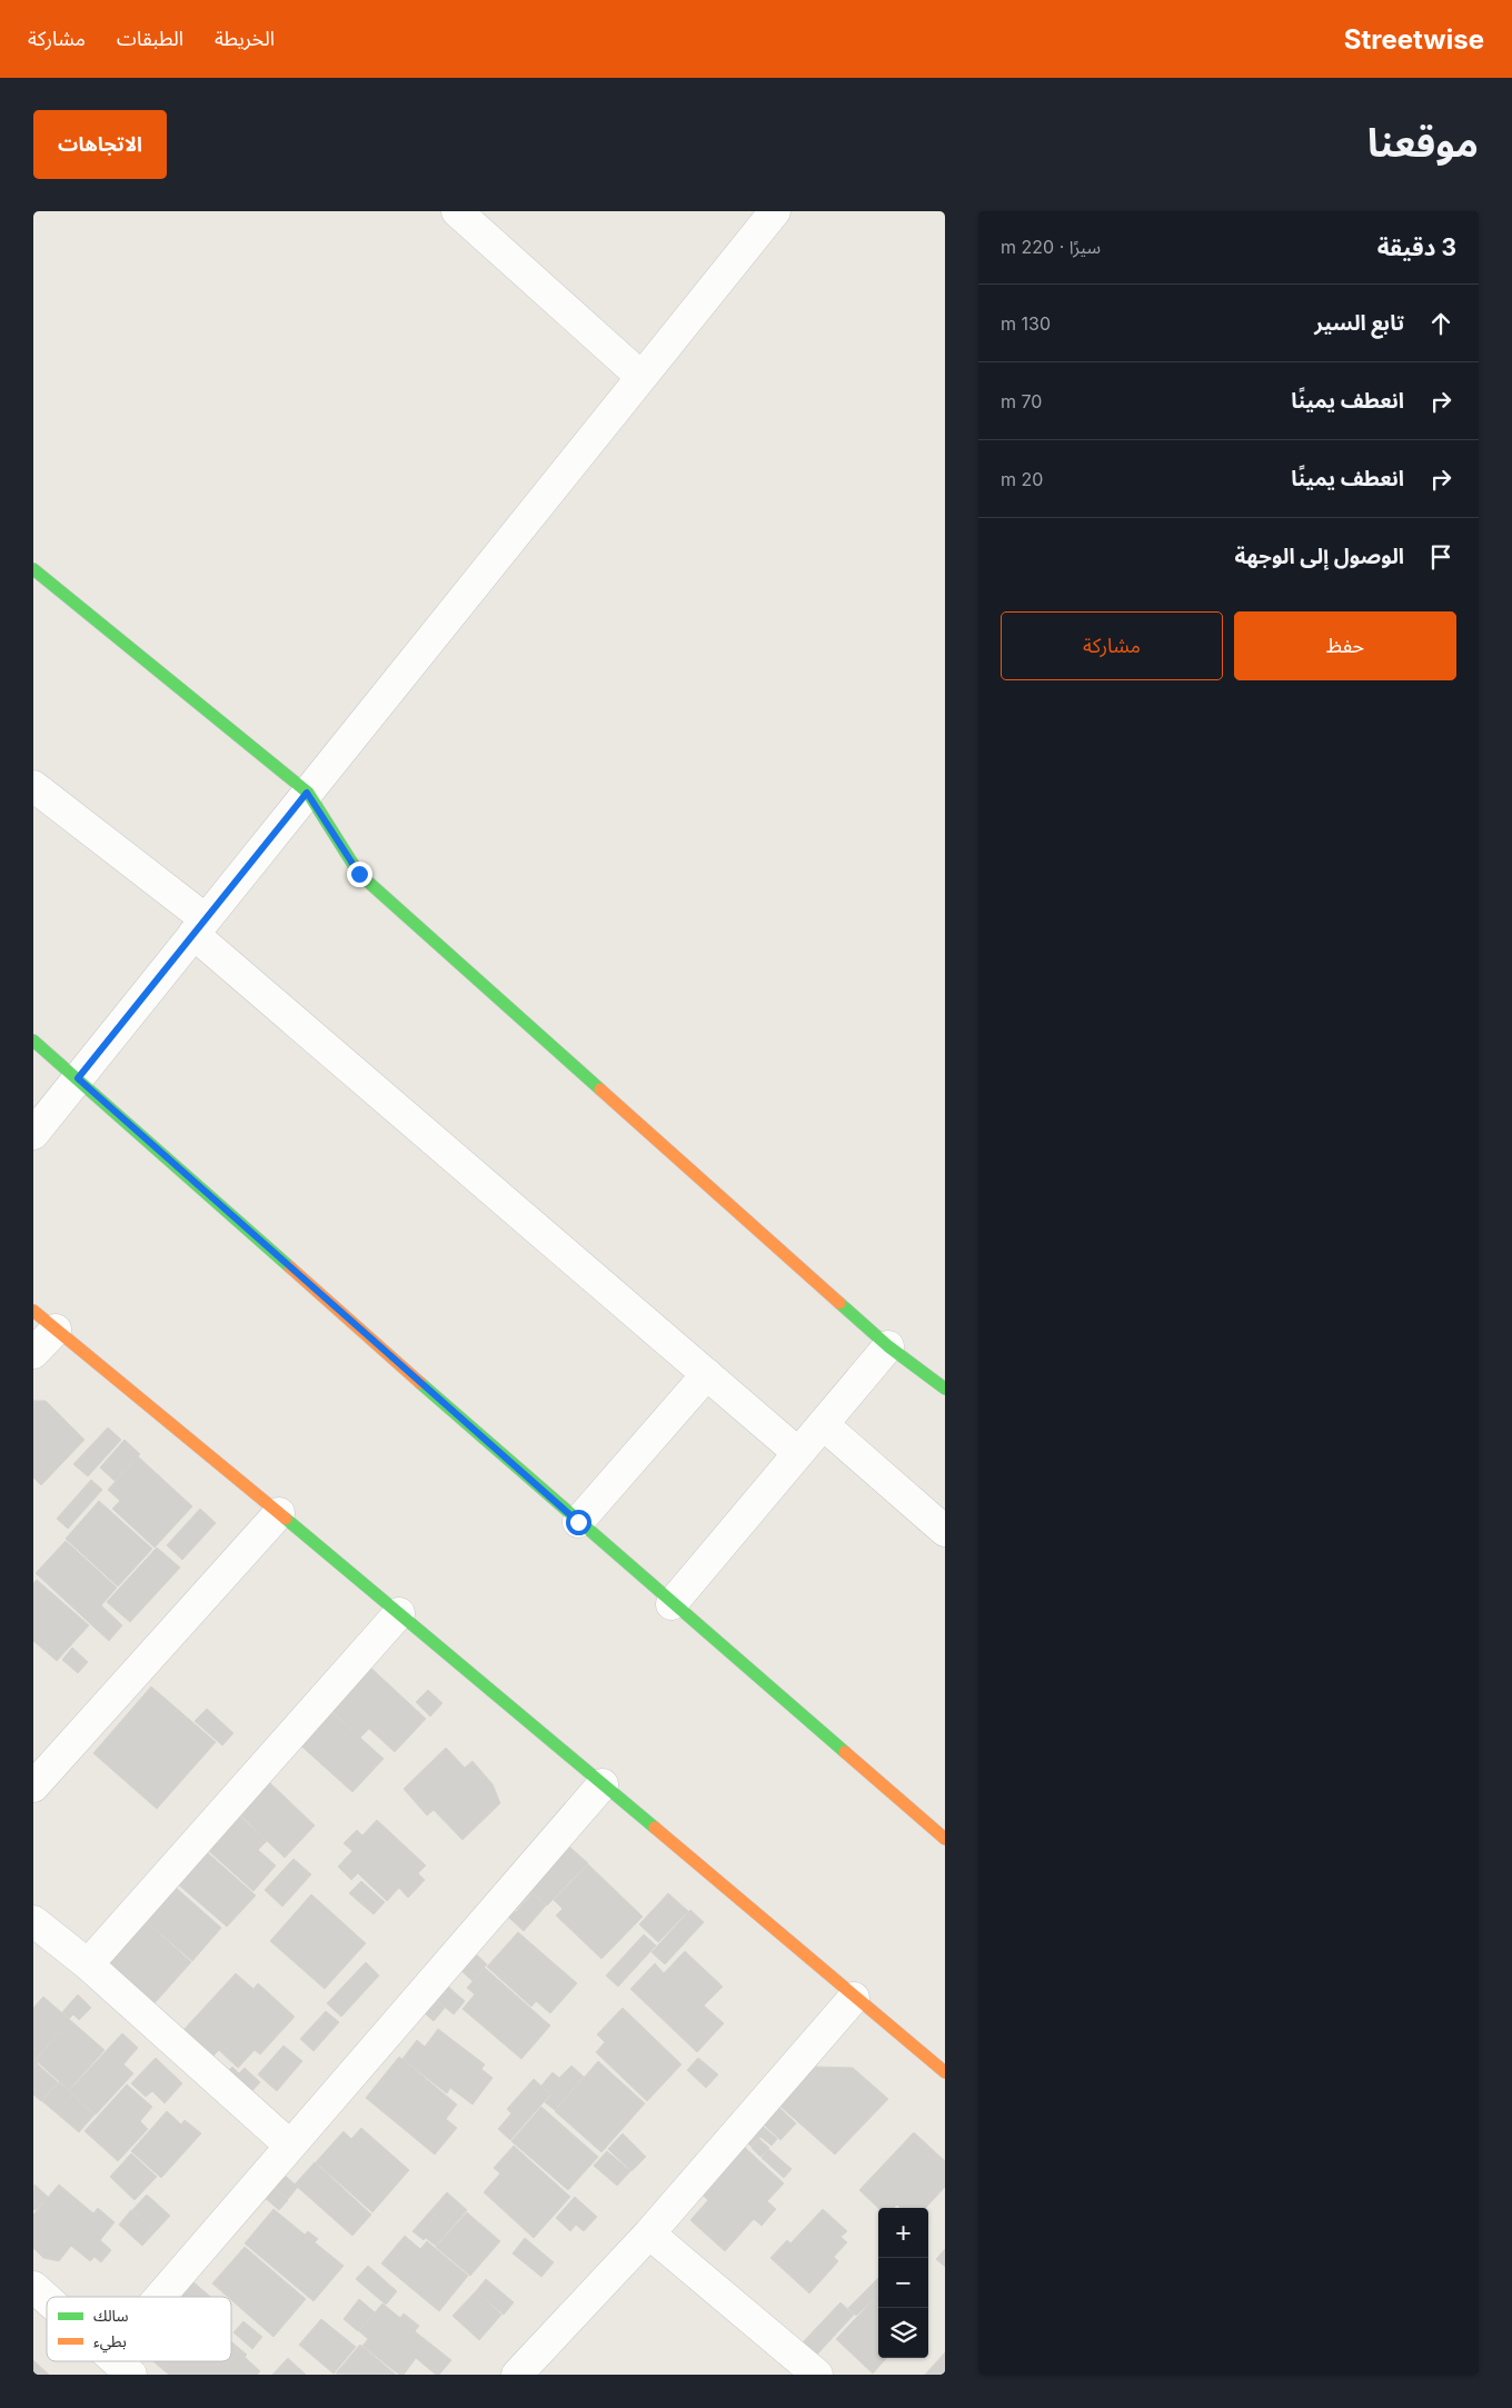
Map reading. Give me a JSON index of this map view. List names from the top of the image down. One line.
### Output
{"legend":["سالك","بطيء"],"page":{"header":"Streetwise","nav":["الخريطة","الطبقات","مشاركة"],"title":"موقعنا","buttons":["الاتجاهات",["حفظ","مشاركة"]],"heading":["3 دقيقة","سيرًا · 220 m"],"list":[["تابع السير","130 m"],["انعطف يمينًا","70 m"],["انعطف يمينًا","20 m"],"الوصول إلى الوجهة"],"map_buttons":["+","−"]}}
